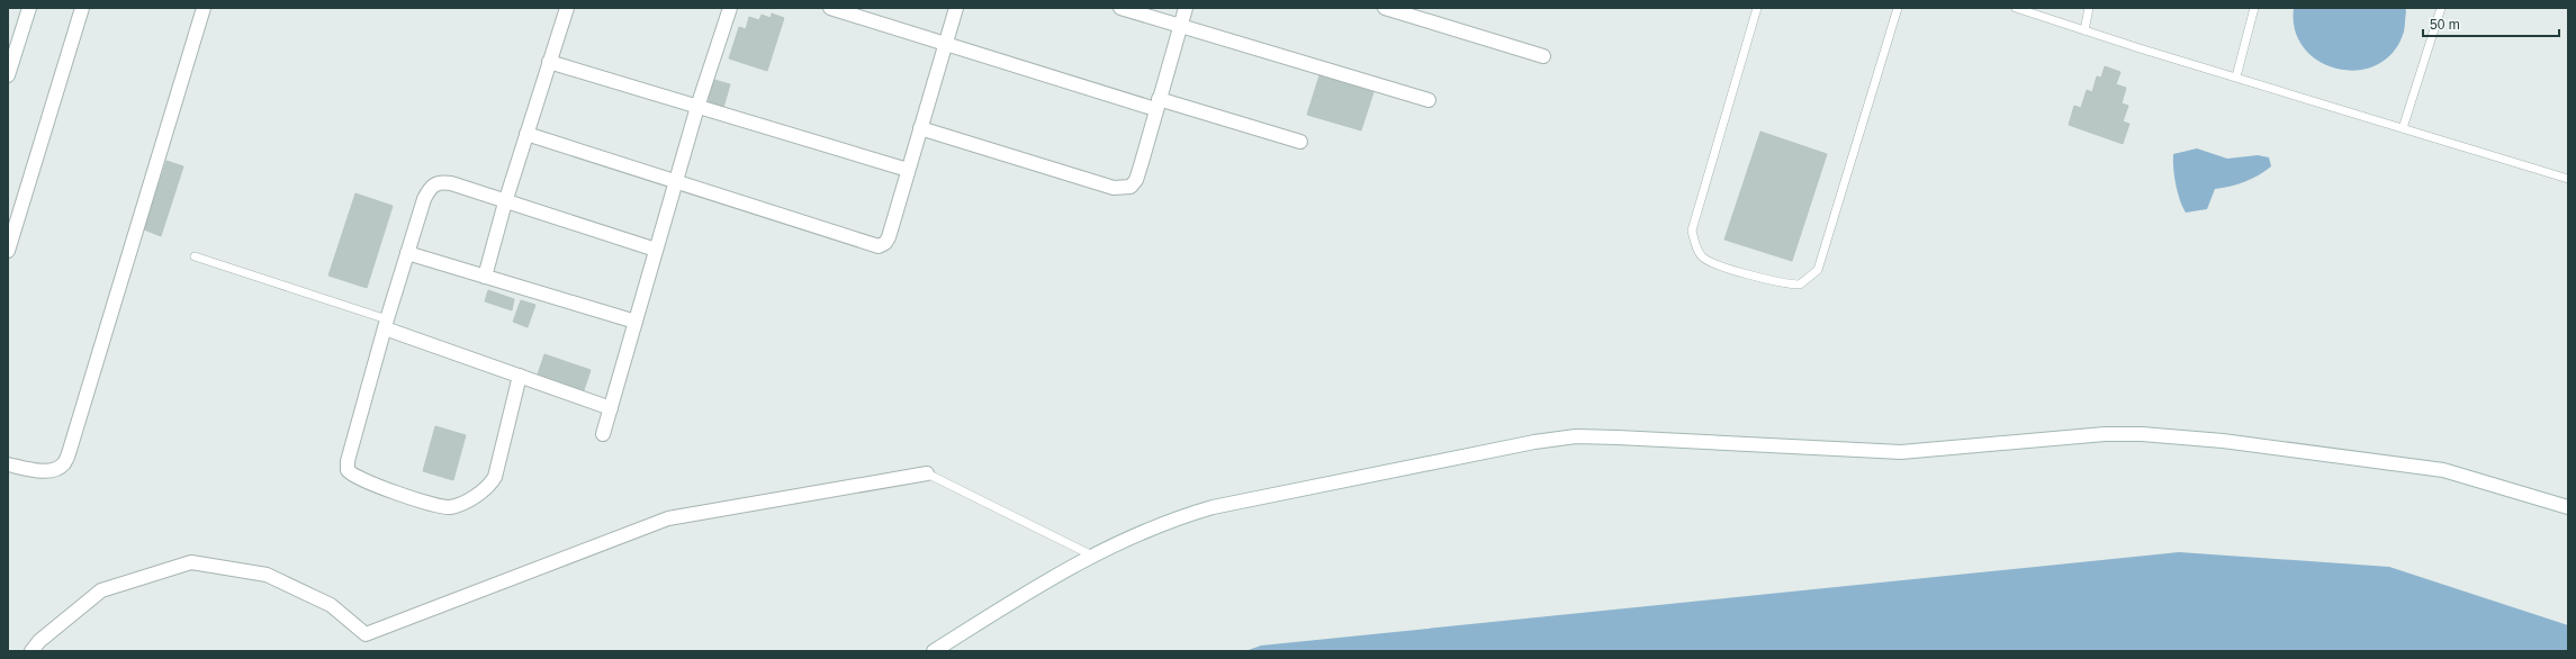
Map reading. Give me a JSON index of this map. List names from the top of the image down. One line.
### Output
{"scale_bar":"50 m"}
